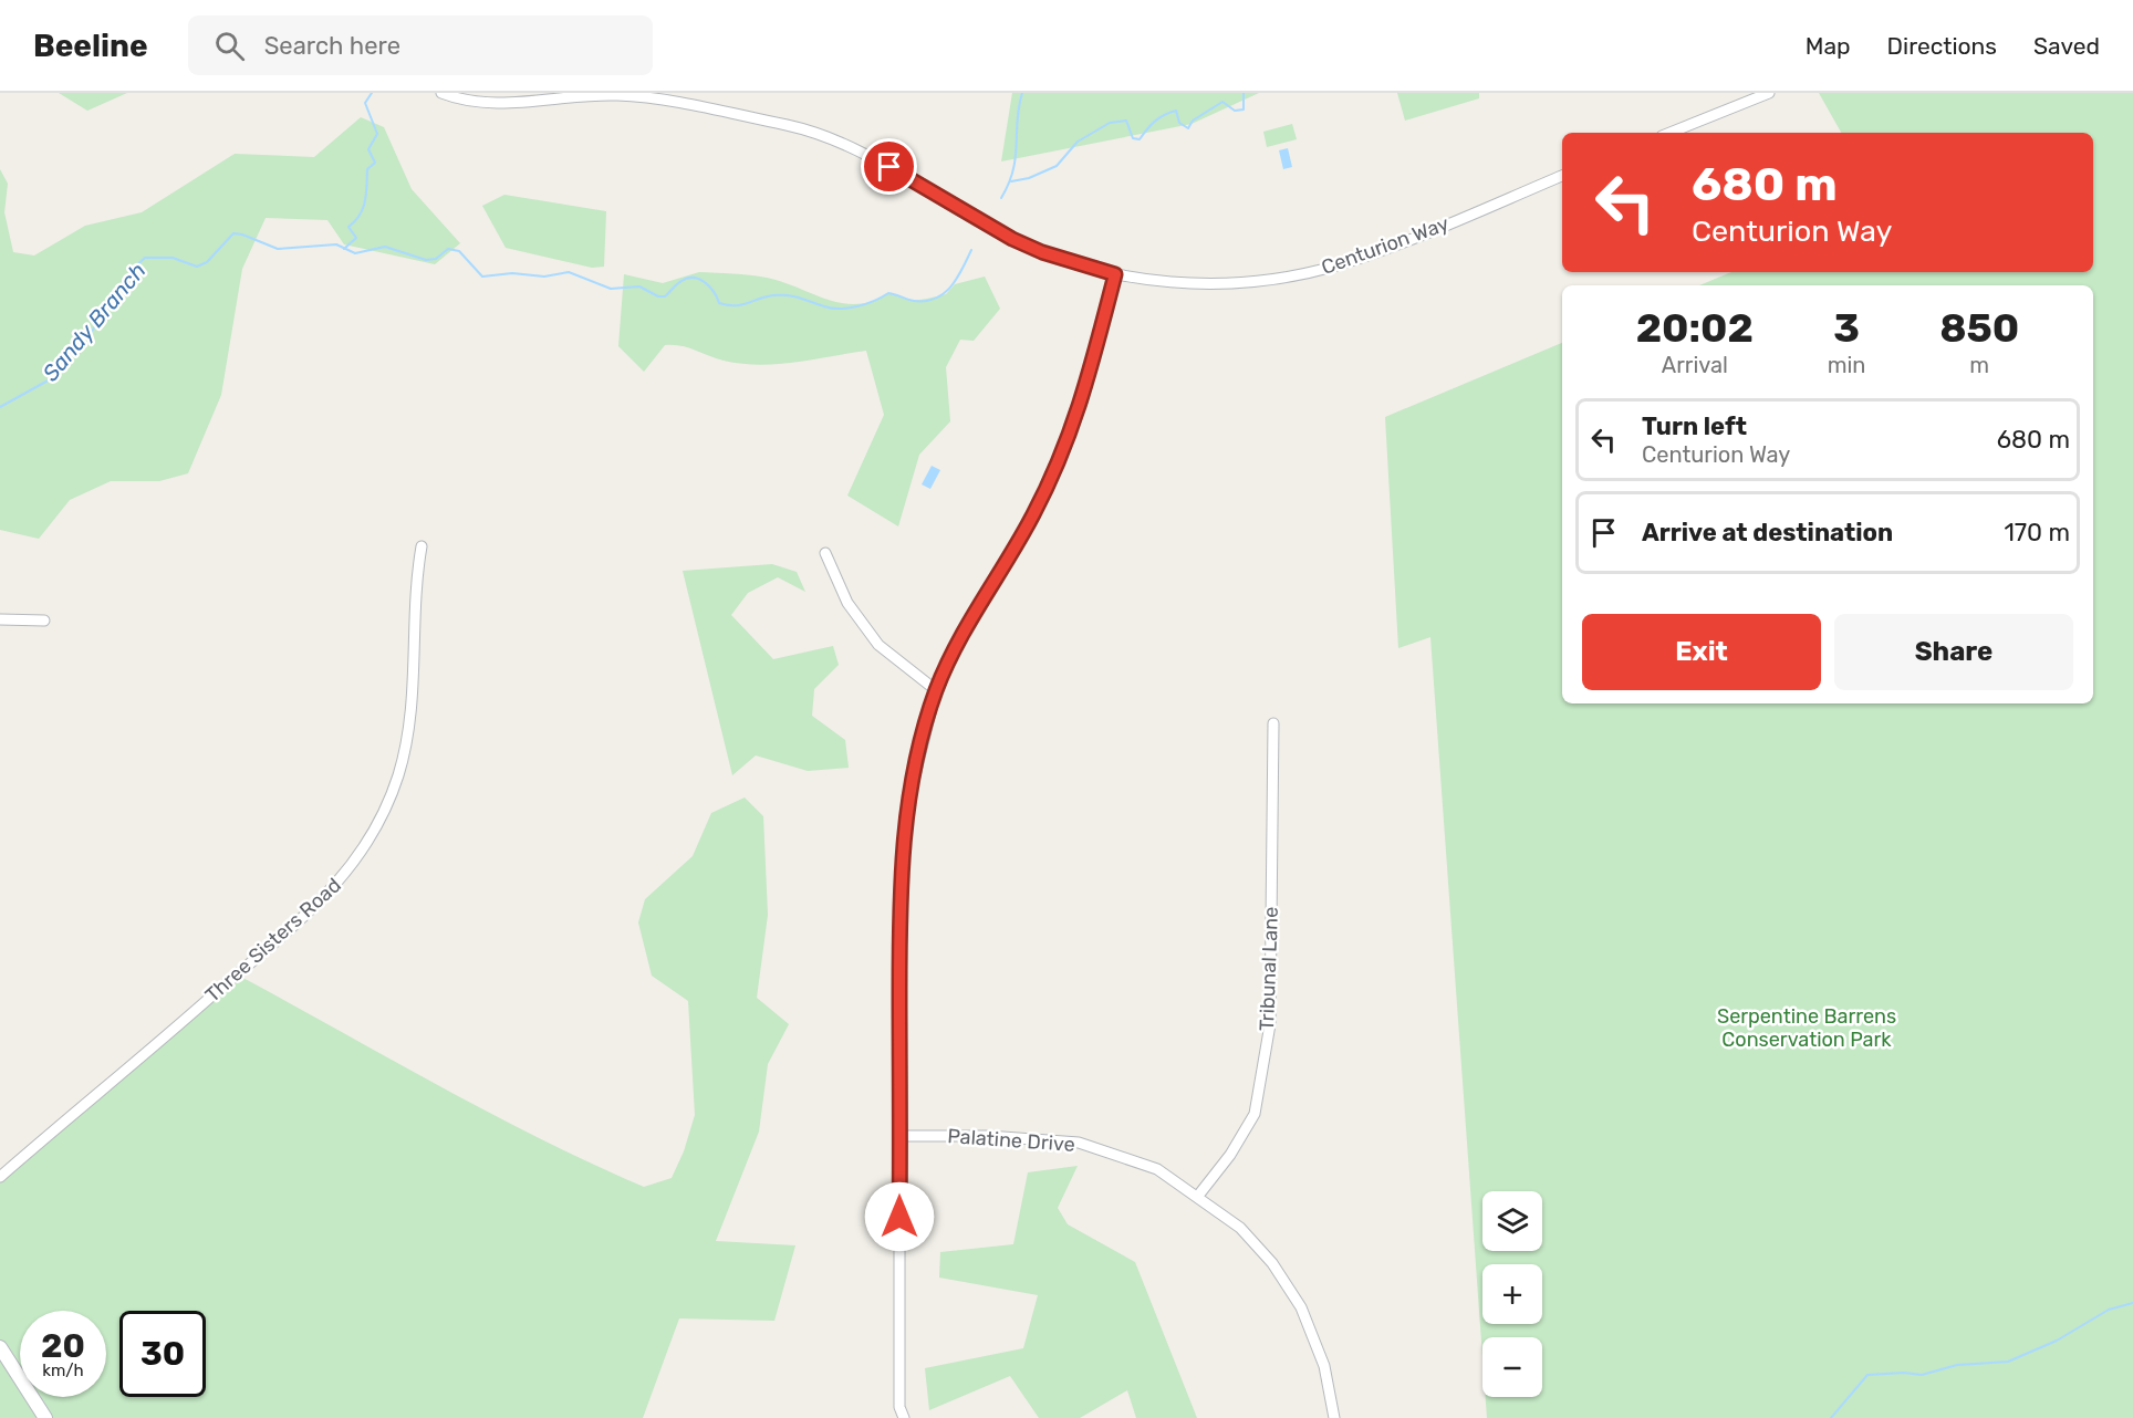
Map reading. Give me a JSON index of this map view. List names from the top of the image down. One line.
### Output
{"streets":{"street":["Centurion Way","Three Sisters Road","Tribunal Lane","Palatine Drive"]},"crossings":[["Tribunal Lane","Palatine Drive"]],"water":["Sandy Branch"],"parks":["Serpentine Barrens Conservation Park"],"page":{"header":"Beeline","search":"Search here","nav":["Map","Directions","Saved"],"turn":["680 m","Centurion Way"],"eta":["20:02","Arrival","3","min","850","m"],"list":[{"name":"Turn left","note":"Centurion Way","value":"680 m"},{"name":"Arrive at destination","value":"170 m"}],"buttons":["Exit","Share"],"map_buttons":["+","−"],"speed":"20 km/h","limit":"30"}}
